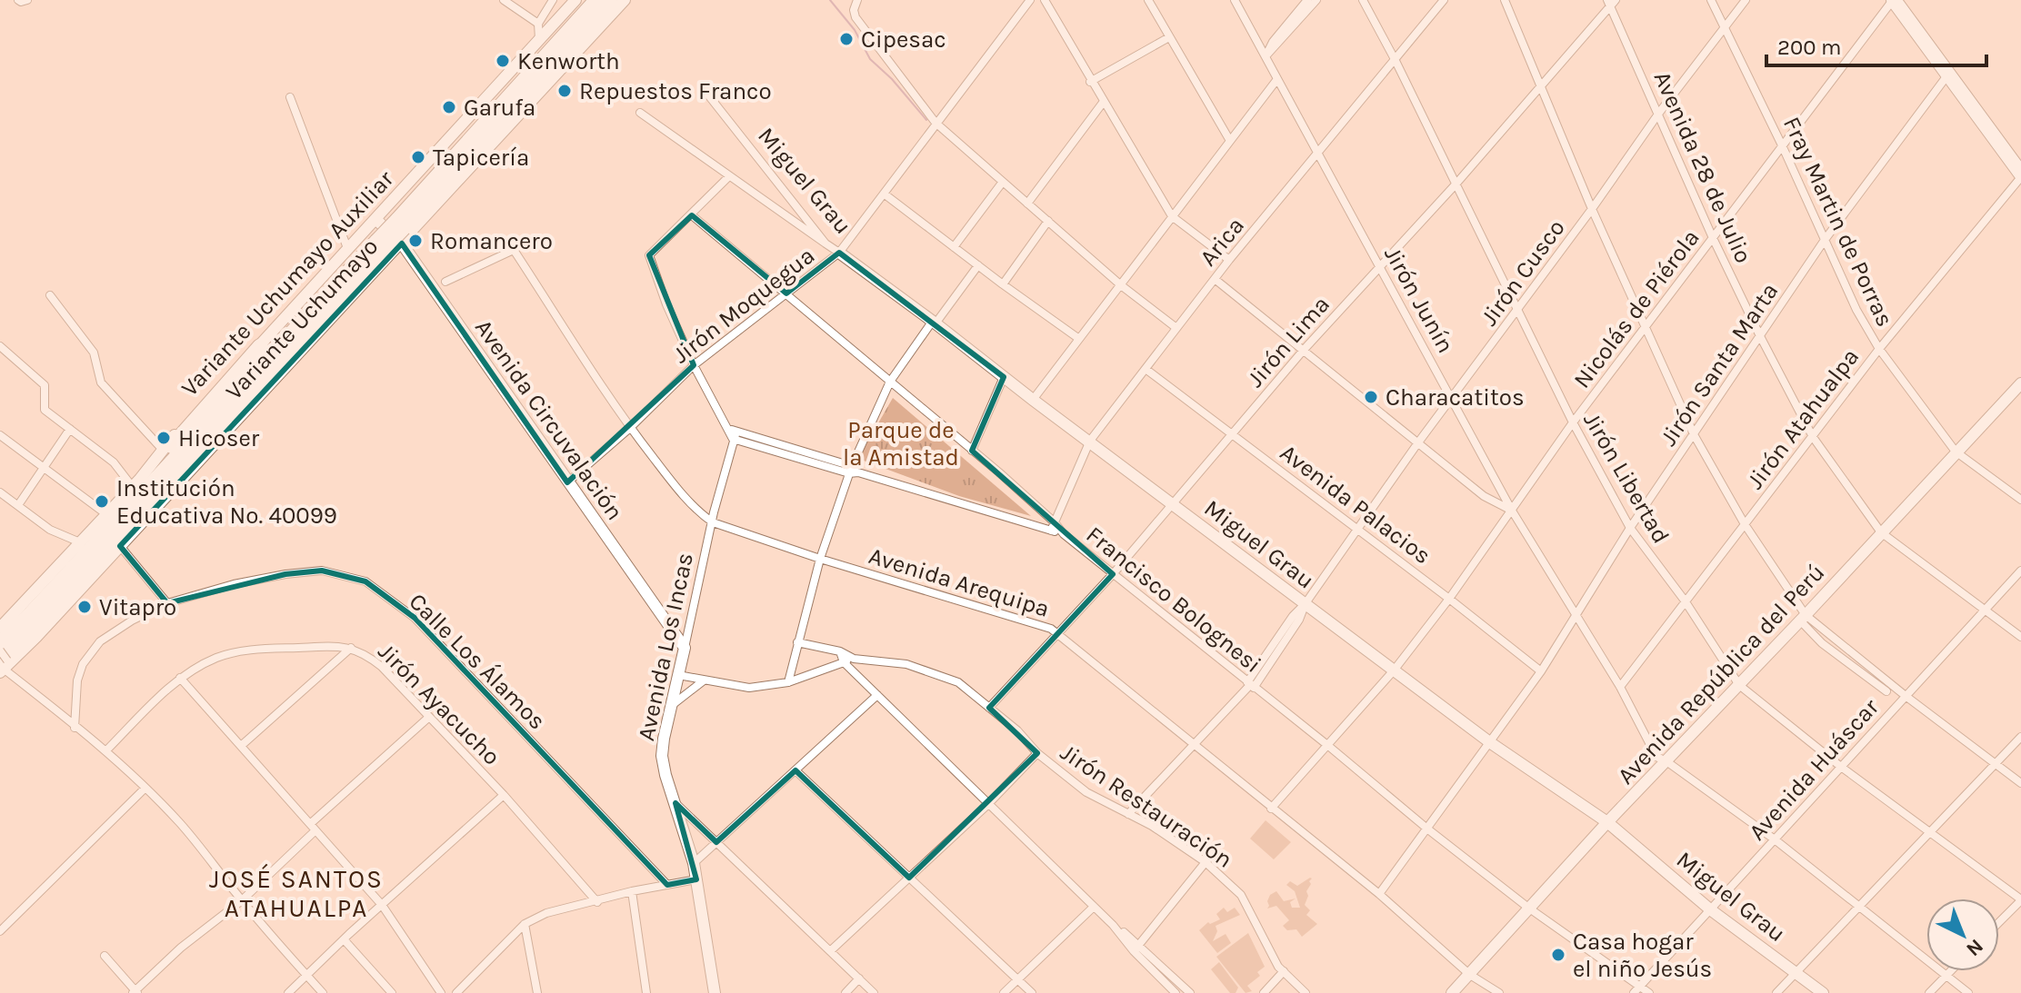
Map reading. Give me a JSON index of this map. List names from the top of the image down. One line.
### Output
{"streets":{"highway":["Variante Uchumayo"],"street":["Avenida 28 de Julio","Miguel Grau","Fray Martin de Porras","Arica","Jirón Cusco","Variante Uchumayo Auxiliar","Jirón Junín","Jirón Moquegua","Nicolás de Piérola","Jirón Lima","Jirón Santa Marta","Jirón Atahualpa","Avenida Circuvalación","Jirón Libertad","Avenida Palacios","Avenida Arequipa","Francisco Bolognesi","Avenida Los Incas","Calle Los Álamos","Avenida República del Perú","Jirón Ayacucho","Avenida Huáscar","Jirón Restauración"]},"crossings":[["Avenida 28 de Julio","Jirón Cusco"],["Avenida 28 de Julio","Nicolás de Piérola"],["Avenida 28 de Julio","Jirón Lima"],["Avenida 28 de Julio","Jirón Santa Marta"],["Avenida 28 de Julio","Jirón Atahualpa"],["Avenida 28 de Julio","Avenida República del Perú"],["Avenida 28 de Julio","Avenida Huáscar"],["Miguel Grau","Arica"],["Miguel Grau","Jirón Cusco"],["Miguel Grau","Jirón Moquegua"],["Miguel Grau","Nicolás de Piérola"],["Miguel Grau","Jirón Lima"],["Miguel Grau","Jirón Santa Marta"],["Miguel Grau","Avenida República del Perú"],["Miguel Grau","Avenida Huáscar"],["Fray Martin de Porras","Jirón Cusco"],["Fray Martin de Porras","Nicolás de Piérola"],["Fray Martin de Porras","Jirón Santa Marta"],["Fray Martin de Porras","Jirón Atahualpa"],["Fray Martin de Porras","Avenida República del Perú"],["Arica","Jirón Junín"],["Arica","Jirón Libertad"],["Arica","Avenida Palacios"],["Arica","Francisco Bolognesi"],["Jirón Cusco","Jirón Junín"],["Jirón Cusco","Jirón Libertad"],["Jirón Cusco","Avenida Palacios"],["Jirón Cusco","Avenida Arequipa"],["Jirón Cusco","Francisco Bolognesi"],["Jirón Cusco","Jirón Restauración"],["Variante Uchumayo Auxiliar","Variante Uchumayo"],["Variante Uchumayo Auxiliar","Avenida Circuvalación"],["Jirón Junín","Nicolás de Piérola"],["Jirón Junín","Jirón Lima"],["Jirón Junín","Jirón Santa Marta"],["Jirón Junín","Jirón Atahualpa"],["Jirón Junín","Avenida República del Perú"],["Jirón Junín","Avenida Huáscar"],["Jirón Moquegua","Avenida Circuvalación"],["Jirón Moquegua","Avenida Arequipa"],["Jirón Moquegua","Francisco Bolognesi"],["Nicolás de Piérola","Jirón Libertad"],["Nicolás de Piérola","Avenida Palacios"],["Nicolás de Piérola","Avenida Arequipa"],["Nicolás de Piérola","Francisco Bolognesi"],["Variante Uchumayo","Avenida Circuvalación"],["Jirón Lima","Jirón Libertad"],["Jirón Lima","Avenida Palacios"],["Jirón Lima","Avenida Arequipa"],["Jirón Lima","Francisco Bolognesi"],["Jirón Lima","Jirón Restauración"],["Jirón Santa Marta","Jirón Libertad"],["Jirón Santa Marta","Avenida Palacios"],["Jirón Santa Marta","Avenida Arequipa"],["Jirón Santa Marta","Francisco Bolognesi"],["Jirón Atahualpa","Jirón Libertad"],["Avenida Circuvalación","Avenida Los Incas"],["Jirón Libertad","Avenida República del Perú"],["Jirón Libertad","Avenida Huáscar"],["Avenida Arequipa","Avenida Los Incas"],["Avenida Arequipa","Avenida República del Perú"],["Francisco Bolognesi","Avenida República del Perú"],["Francisco Bolognesi","Avenida Huáscar"],["Avenida Los Incas","Jirón Restauración"]],"districts":["JOSÉ SANTOS ATAHUALPA"],"parks":["Parque de la Amistad"],"places":["Cipesac","Kenworth","Repuestos Franco","Garufa","Tapicería","Romancero","Characatitos","Hicoser","Institución Educativa No. 40099","Vitapro","Casa hogar el niño Jesús"],"scale_bar":"200 m","north":"bottom right"}
